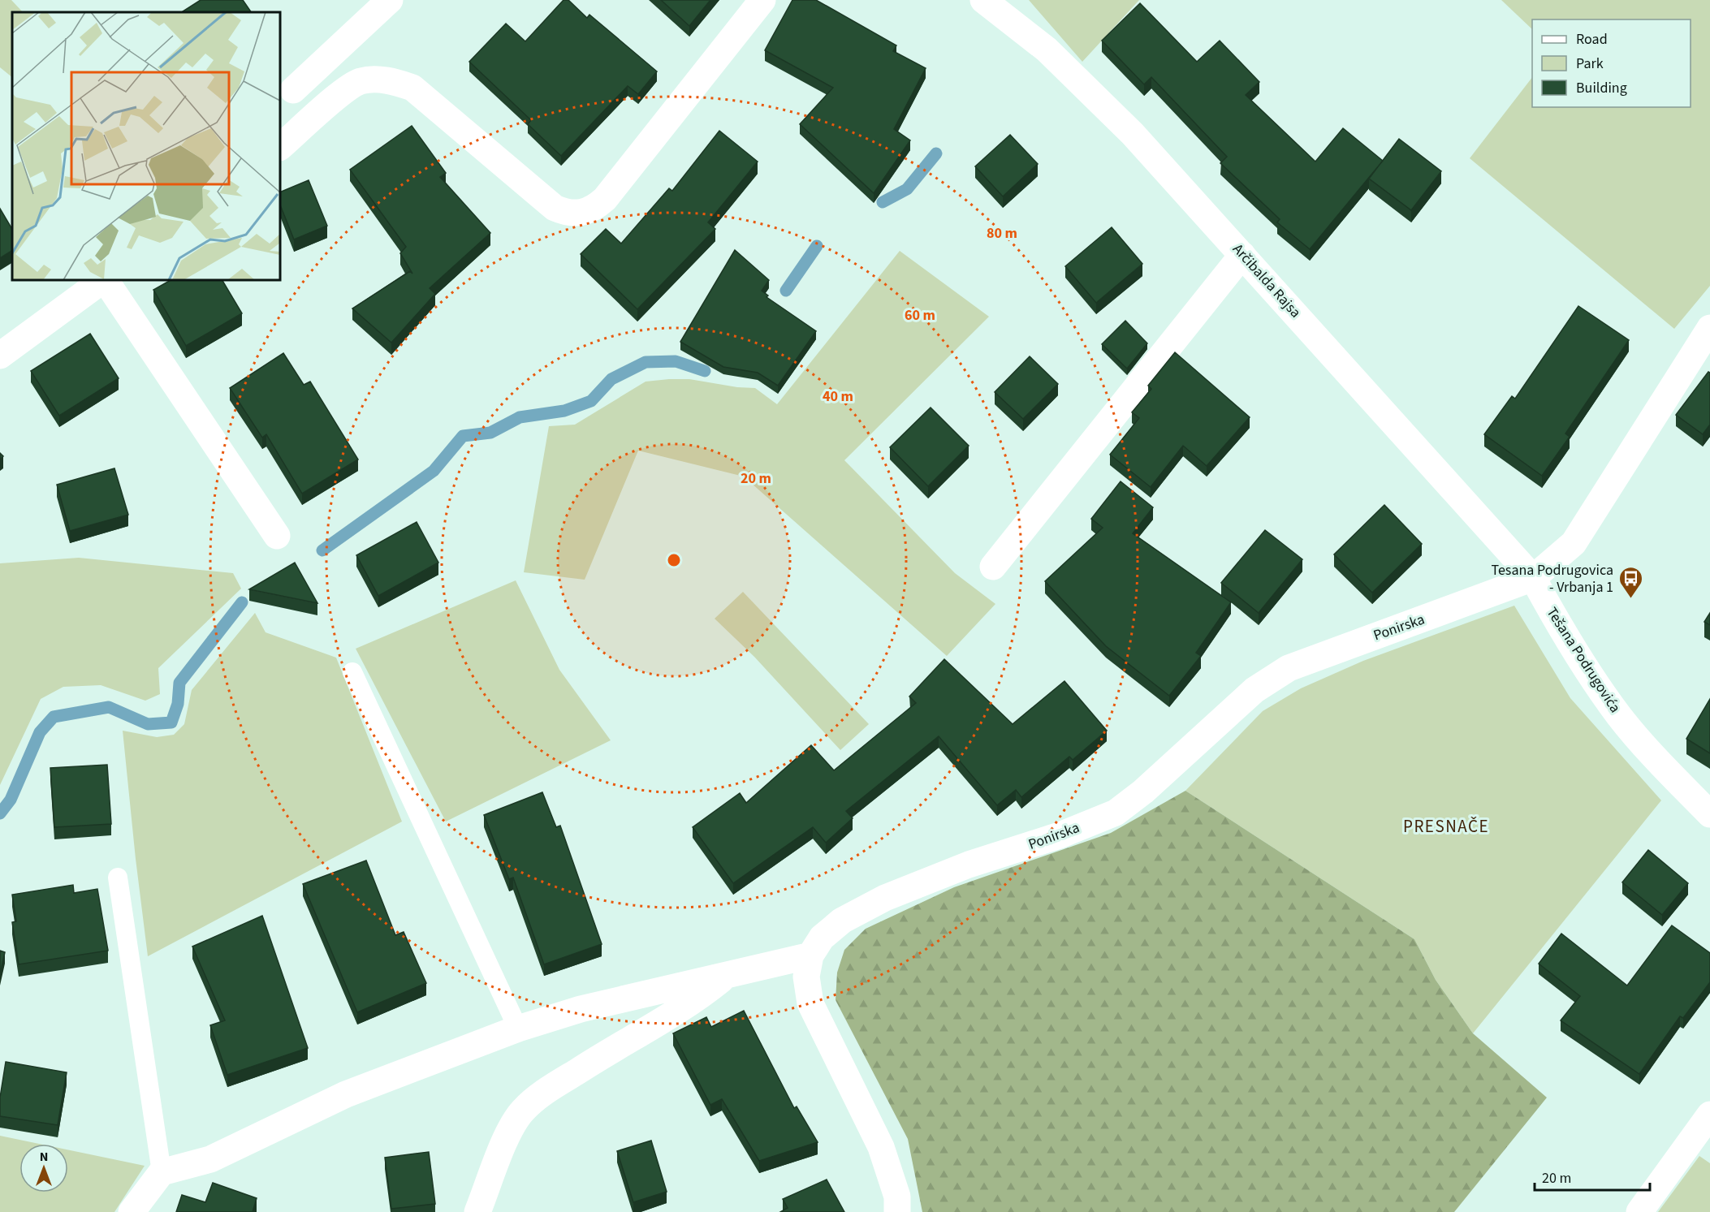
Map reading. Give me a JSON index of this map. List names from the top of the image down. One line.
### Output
{"streets":{"street":["Arčibalda Rajsa","Ponirska","Tešana Podrugovića"]},"crossings":[["Arčibalda Rajsa","Ponirska"],["Arčibalda Rajsa","Tešana Podrugovića"],["Ponirska","Tešana Podrugovića"]],"districts":["PRESNAČE"],"places":{"bus stop":["Tesana Podrugovica - Vrbanja 1"]},"legend":["Road","Park","Building"],"scale_bar":"20 m","north":"top","rings":["80 m","60 m","40 m","20 m"]}
